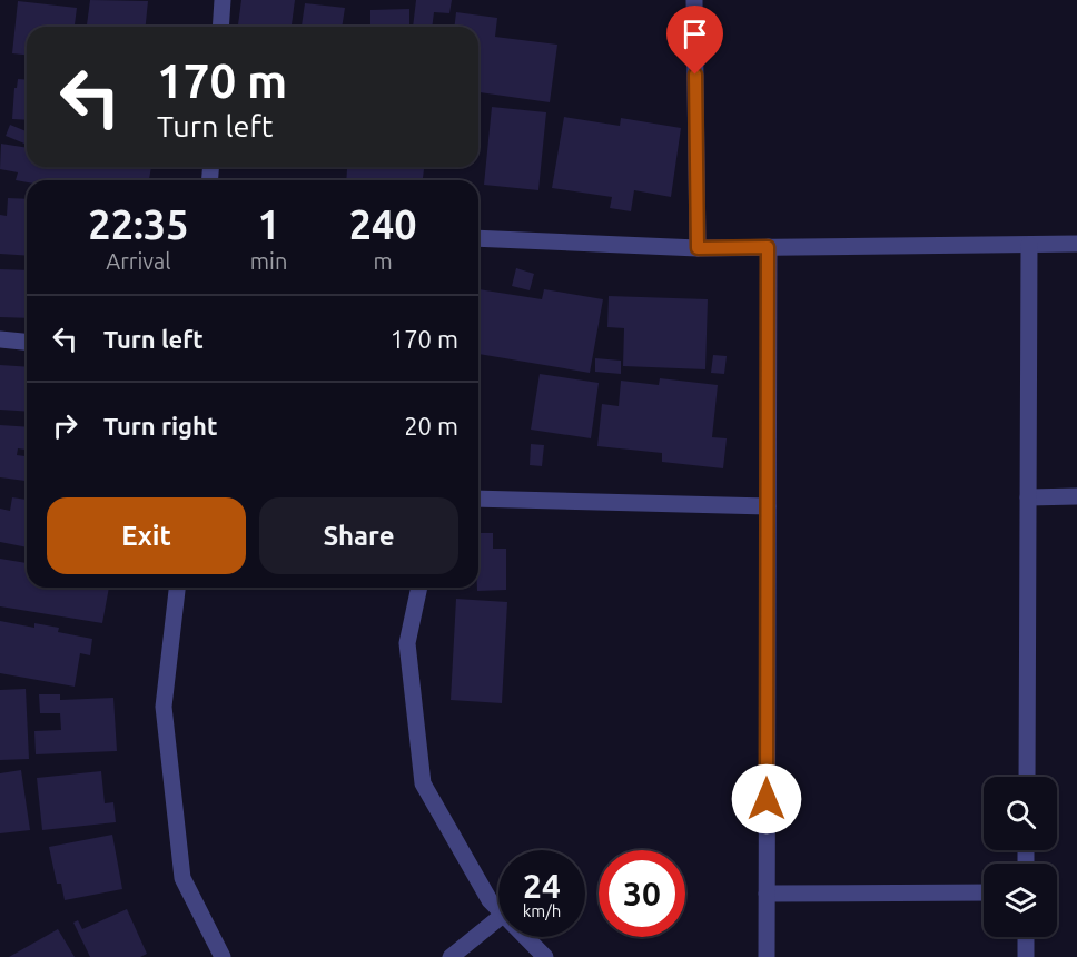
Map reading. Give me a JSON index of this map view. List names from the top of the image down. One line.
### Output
{"page":{"turn":["170 m","Turn left"],"eta":["22:35","Arrival","1","min","240","m"],"list":[{"name":"Turn left","value":"170 m"},{"name":"Turn right","value":"20 m"}],"buttons":["Exit","Share"],"speed":"24 km/h","limit":"30"}}
